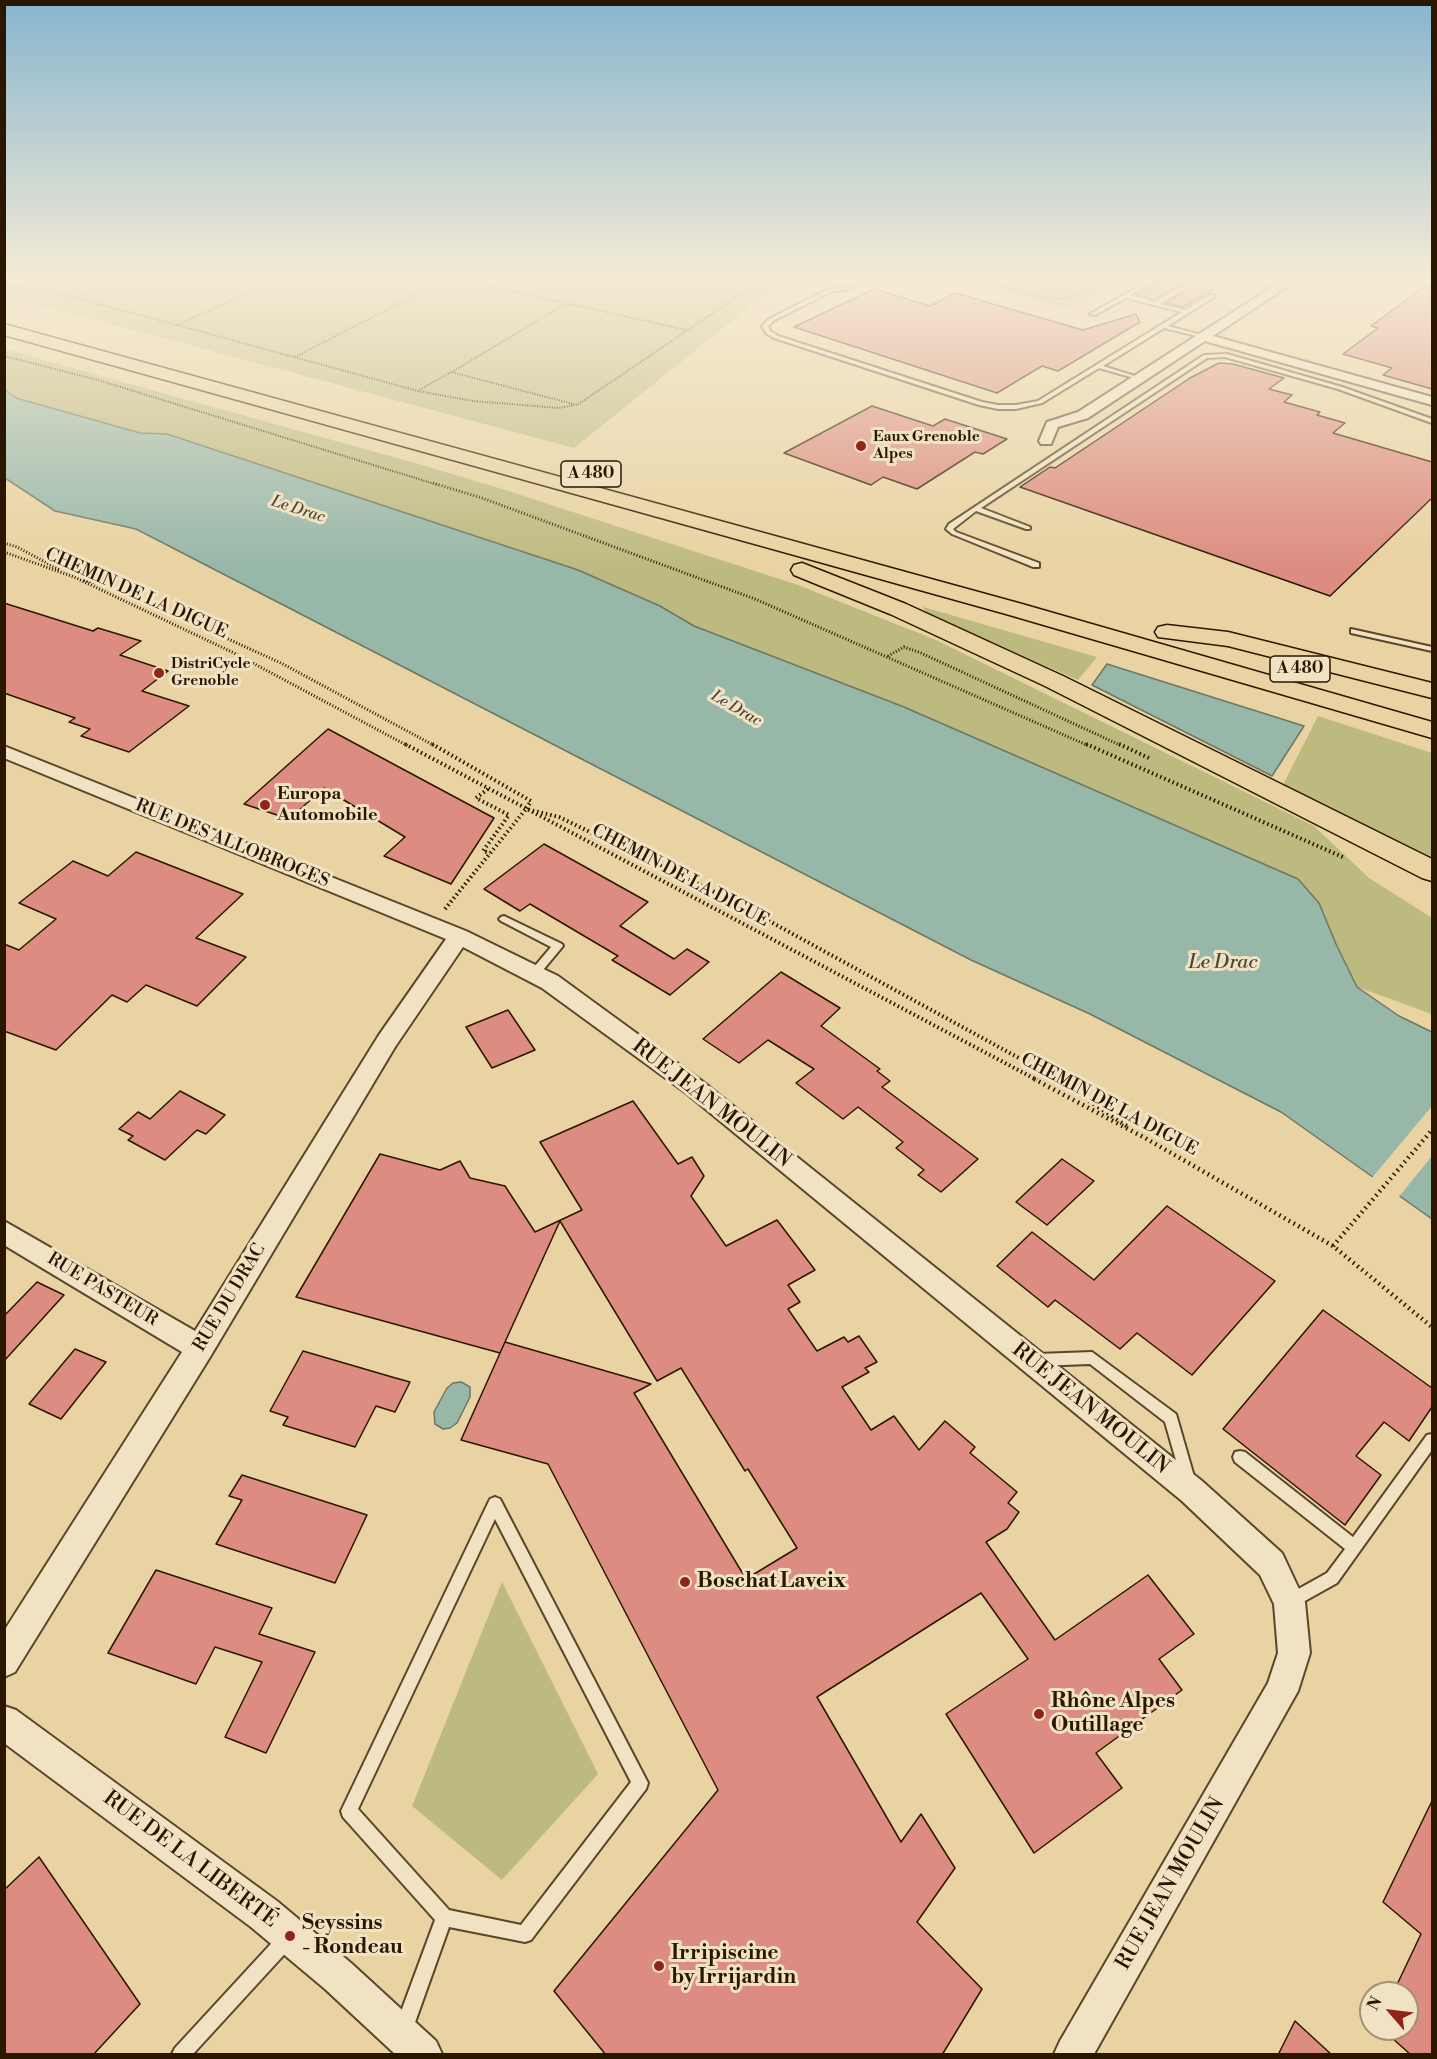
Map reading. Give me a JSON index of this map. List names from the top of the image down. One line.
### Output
{"streets":{"highway":["A 480"],"street":["RUE DES ALLOBROGES","RUE JEAN MOULIN","RUE PASTEUR","RUE DU DRAC","RUE DE LA LIBERTÉ"],"path":["CHEMIN DE LA DIGUE"]},"crossings":[["RUE DES ALLOBROGES","RUE JEAN MOULIN"],["RUE DES ALLOBROGES","RUE DU DRAC"],["RUE JEAN MOULIN","RUE DU DRAC"],["RUE PASTEUR","RUE DU DRAC"]],"water":["Le Drac"],"places":["Eaux Grenoble Alpes","DistriCycle Grenoble","Europa Automobile","Boschat Laveix","Rhône Alpes Outillage","Seyssins - Rondeau","Irripiscine by Irrijardin"],"north":"top left"}
